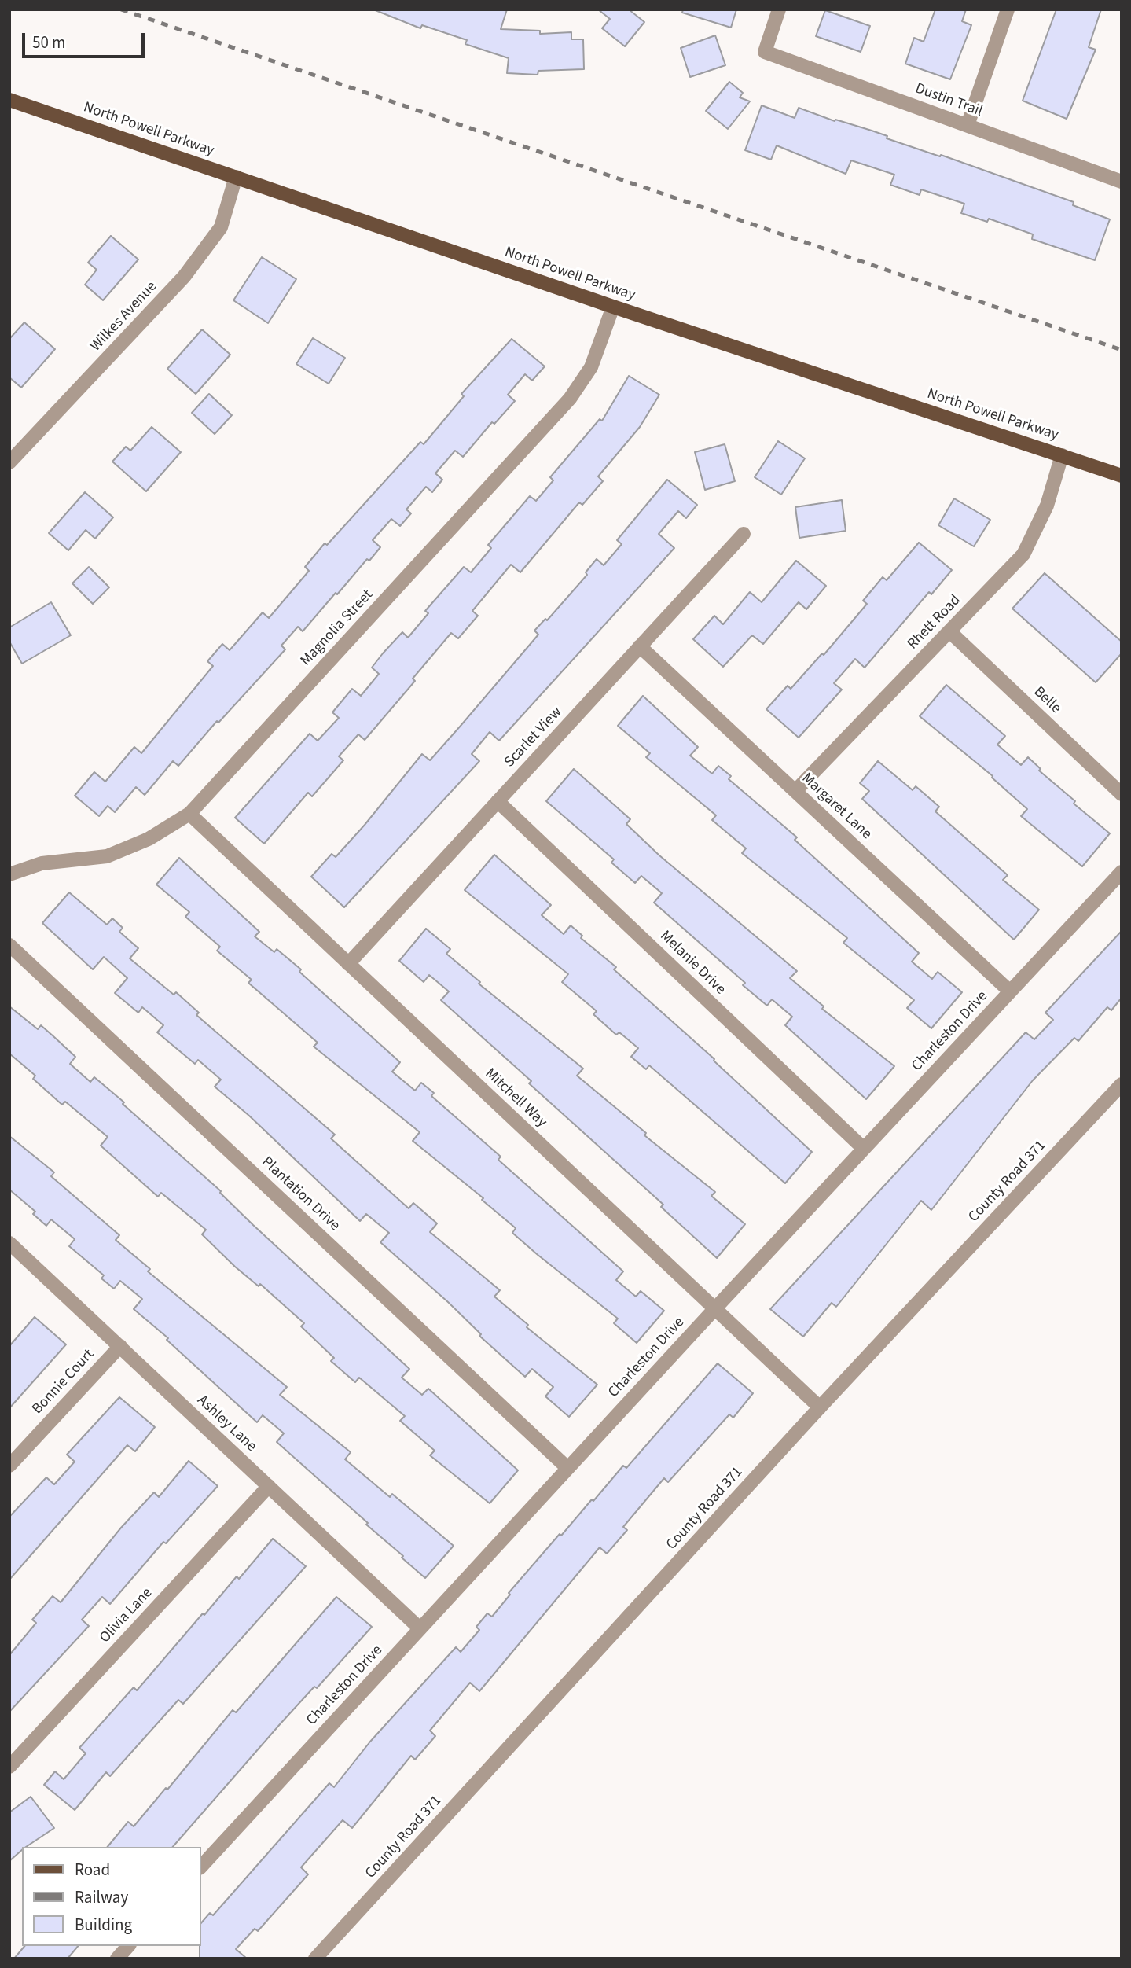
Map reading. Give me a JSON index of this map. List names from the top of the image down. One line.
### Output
{"streets":{"main road":["North Powell Parkway"],"street":["Dustin Trail","Wilkes Avenue","Rhett Road","Magnolia Street","Belle","Scarlet View","Margaret Lane","Melanie Drive","Charleston Drive","Mitchell Way","County Road 371","Plantation Drive","Bonnie Court","Ashley Lane","Olivia Lane"]},"crossings":[["North Powell Parkway","Wilkes Avenue"],["North Powell Parkway","Rhett Road"],["North Powell Parkway","Magnolia Street"],["Rhett Road","Belle"],["Rhett Road","Margaret Lane"],["Magnolia Street","Mitchell Way"],["Scarlet View","Margaret Lane"],["Scarlet View","Melanie Drive"],["Scarlet View","Mitchell Way"],["Margaret Lane","Charleston Drive"],["Melanie Drive","Charleston Drive"],["Charleston Drive","Mitchell Way"],["Charleston Drive","Plantation Drive"],["Charleston Drive","Ashley Lane"],["Mitchell Way","County Road 371"],["Bonnie Court","Ashley Lane"],["Ashley Lane","Olivia Lane"]],"legend":["Road","Railway","Building"],"scale_bar":"50 m"}
